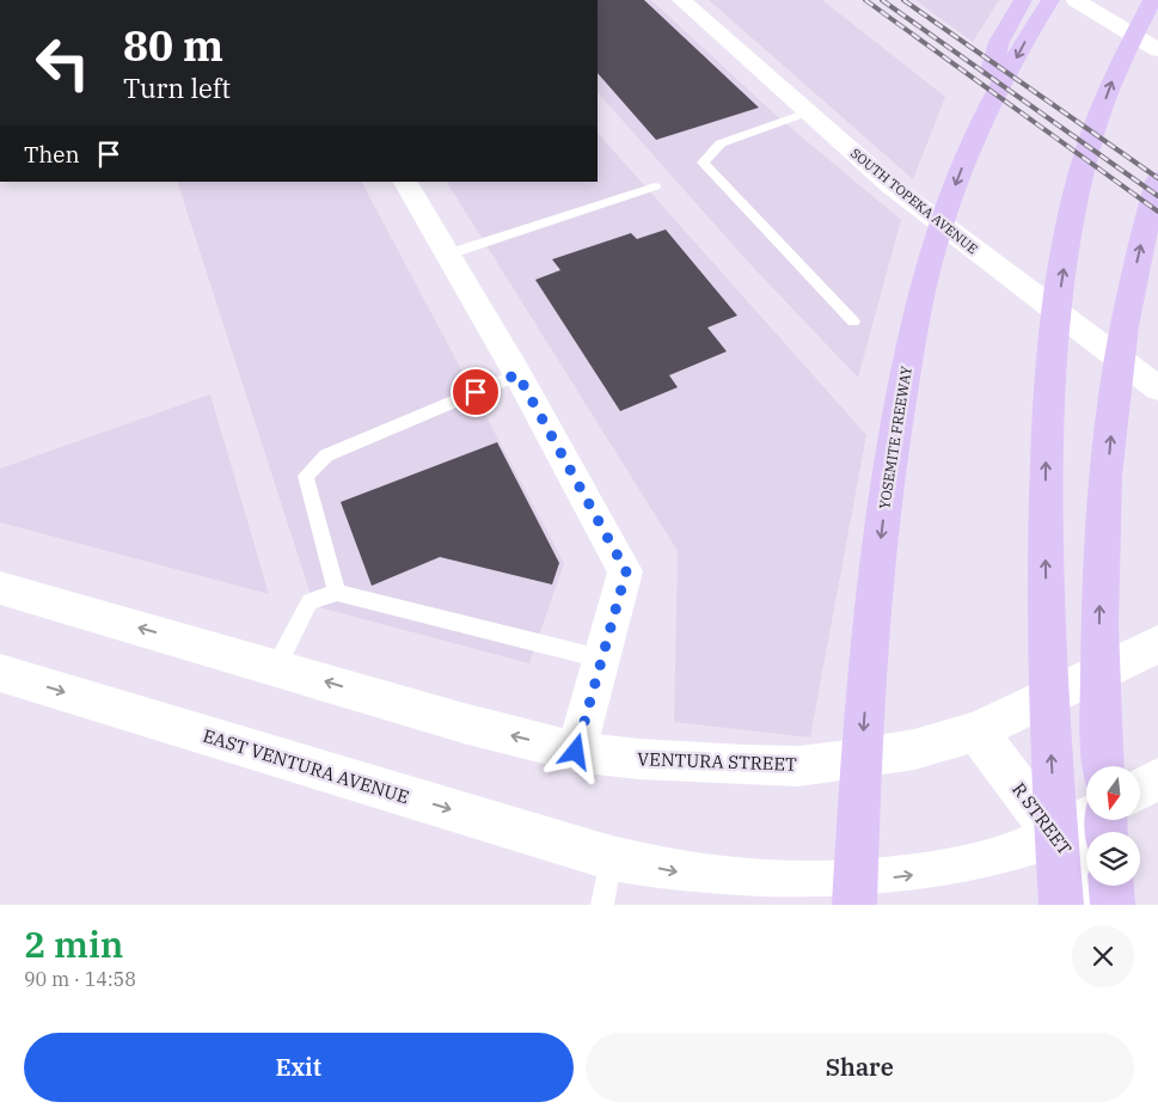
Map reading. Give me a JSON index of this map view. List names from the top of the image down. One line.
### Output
{"streets":{"highway":["YOSEMITE FREEWAY"],"street":["SOUTH TOPEKA AVENUE","VENTURA STREET","EAST VENTURA AVENUE","R STREET"]},"crossings":[["VENTURA STREET","R STREET"]],"north":"bottom","page":{"turn":["80 m","Turn left"],"then":"Then","heading":["2 min","90 m · 14:58"],"buttons":["Exit","Share"]}}
